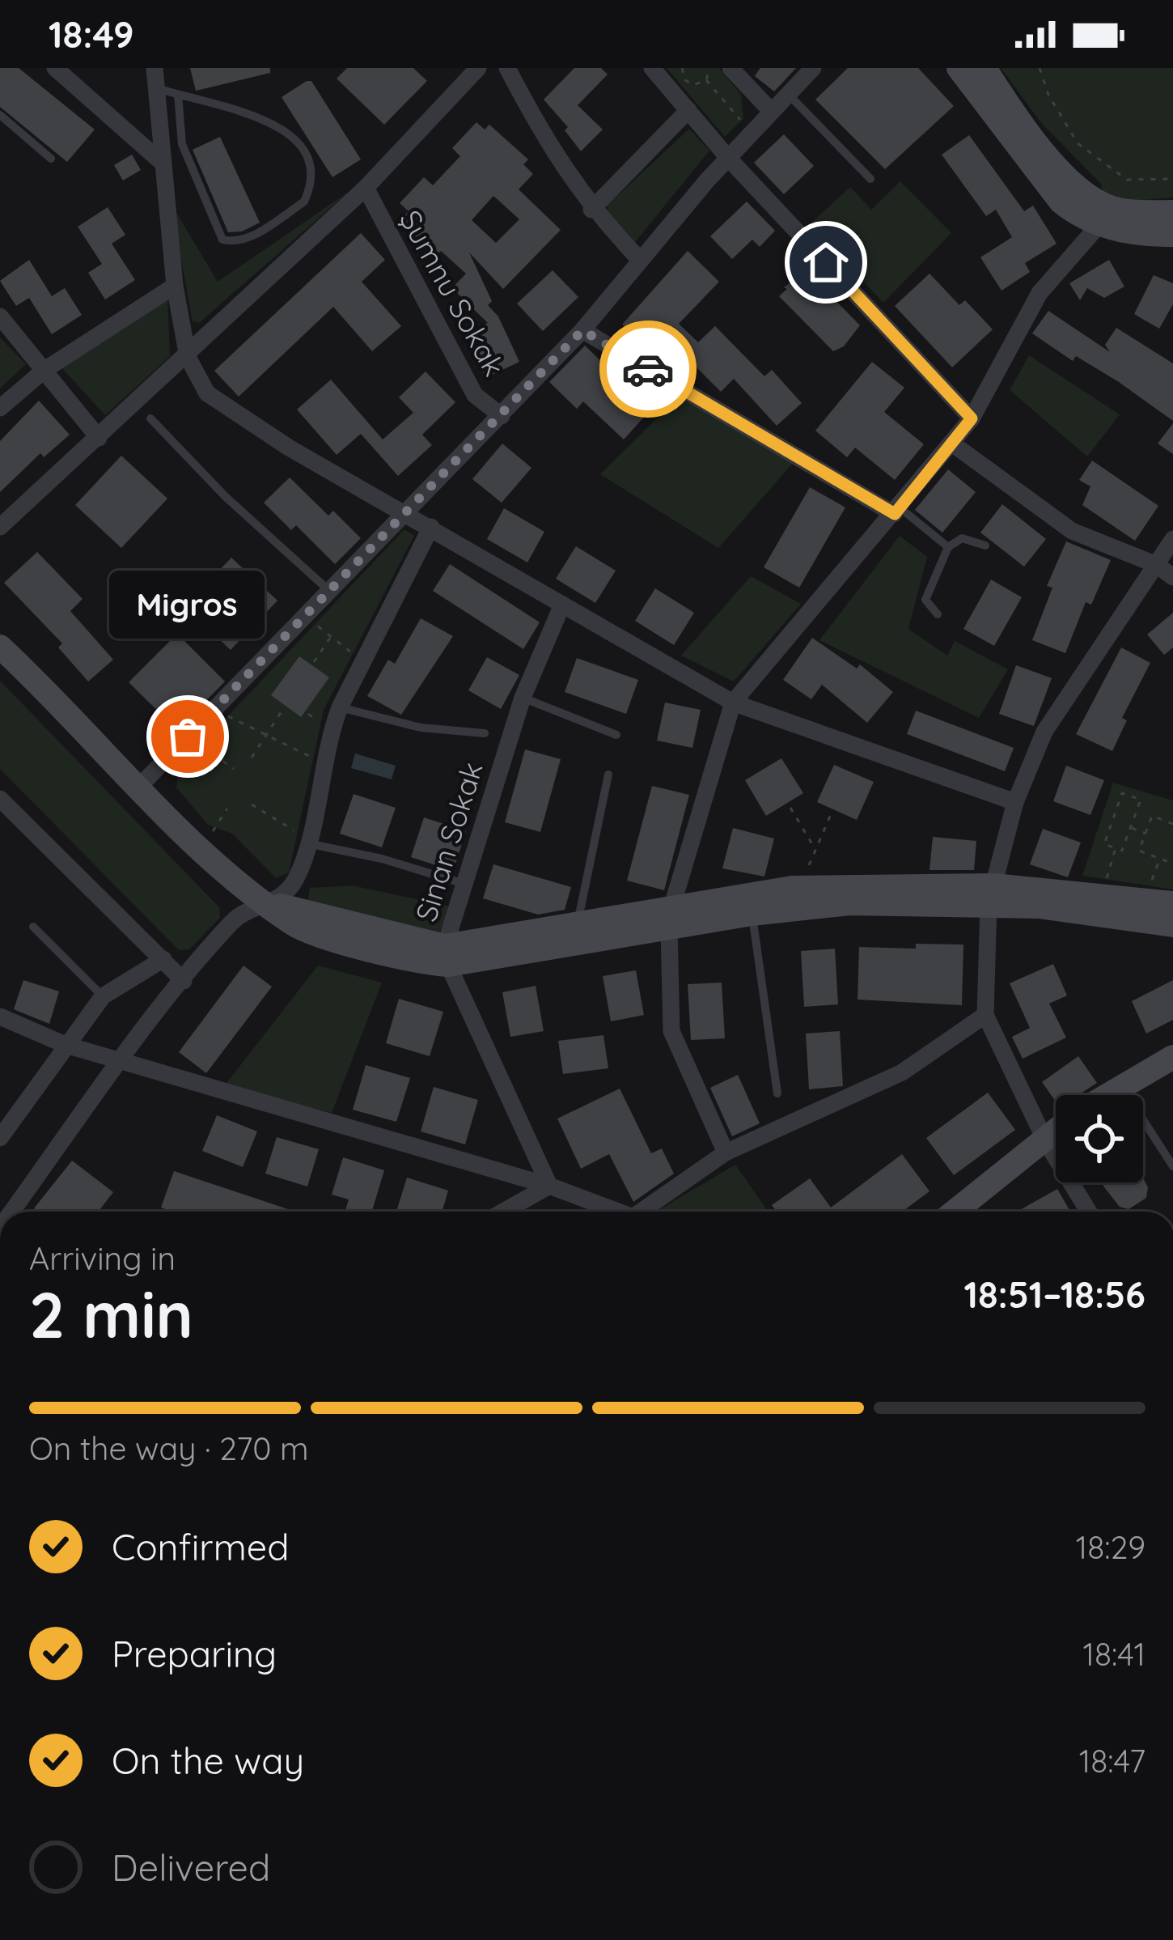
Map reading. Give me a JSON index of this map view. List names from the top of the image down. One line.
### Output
{"streets":{"street":["Şumnu Sokak","Sinan Sokak"]},"places":["Migros"],"page":{"status":"18:49","bubble":"Migros","heading":["2 min","Arriving in","18:51–18:56"],"bar":"On the way · 270 m","list":[["Confirmed","18:29"],["Preparing","18:41"],["On the way","18:47"],"Delivered"]}}
